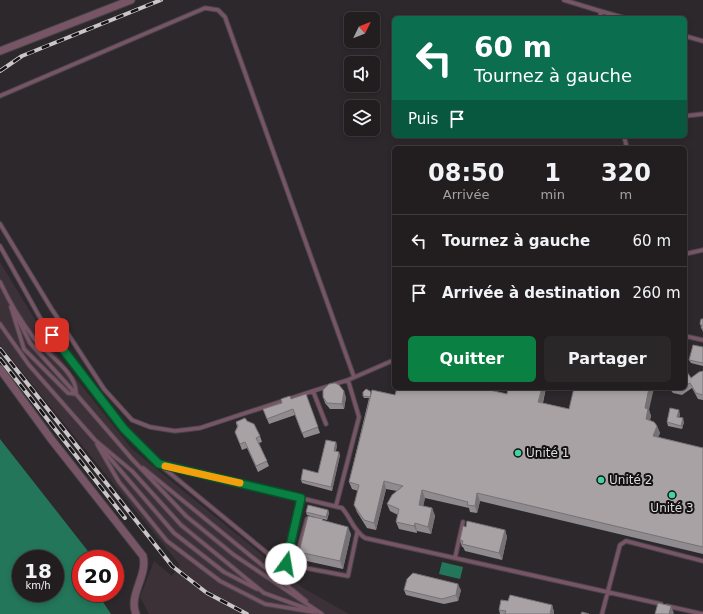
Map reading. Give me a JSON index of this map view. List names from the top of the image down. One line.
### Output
{"places":["Unité 1","Unité 2","Unité 3"],"north":"top right","page":{"turn":["60 m","Tournez à gauche"],"then":"Puis","eta":["08:50","Arrivée","1","min","320","m"],"list":[{"name":"Tournez à gauche","value":"60 m"},{"name":"Arrivée à destination","value":"260 m"}],"buttons":["Quitter","Partager"],"speed":"18 km/h","limit":"20"}}
